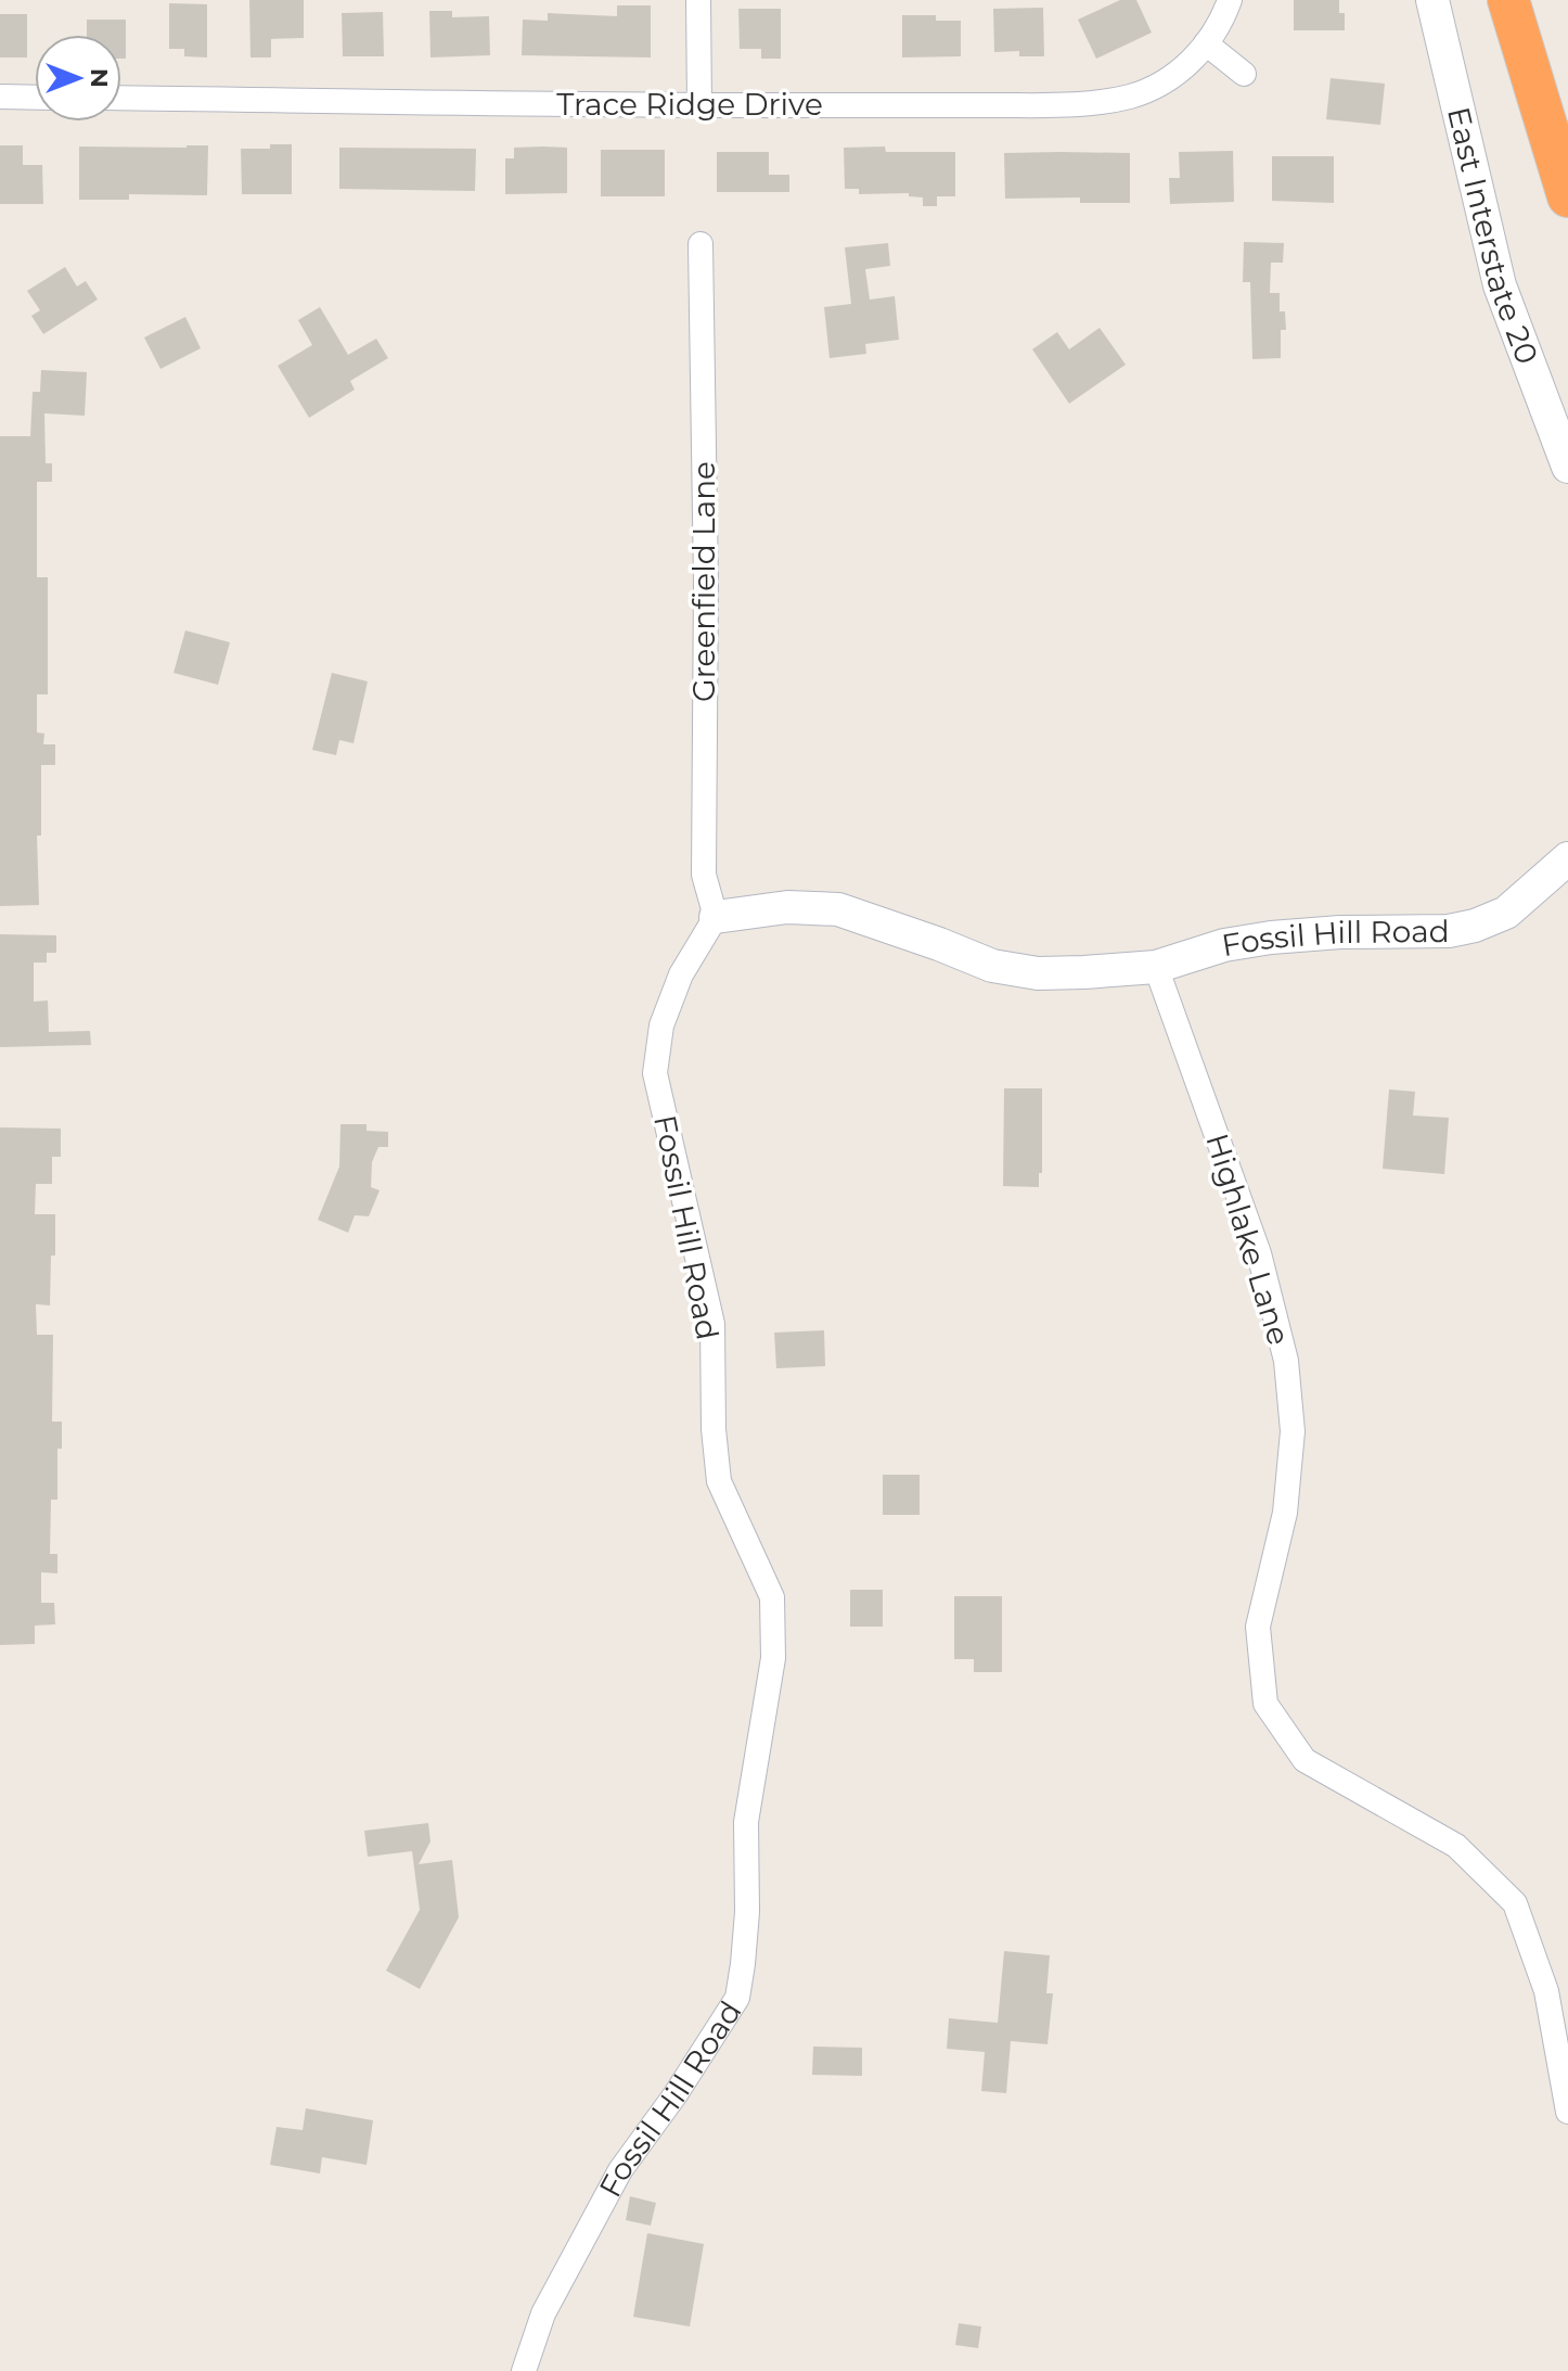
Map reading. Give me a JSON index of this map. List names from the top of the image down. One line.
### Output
{"streets":{"street":["Trace Ridge Drive","East Interstate 20","Greenfield Lane","Fossil Hill Road","Highlake Lane"]},"crossings":[["Greenfield Lane","Fossil Hill Road"],["Fossil Hill Road","Highlake Lane"]],"north":"right"}
